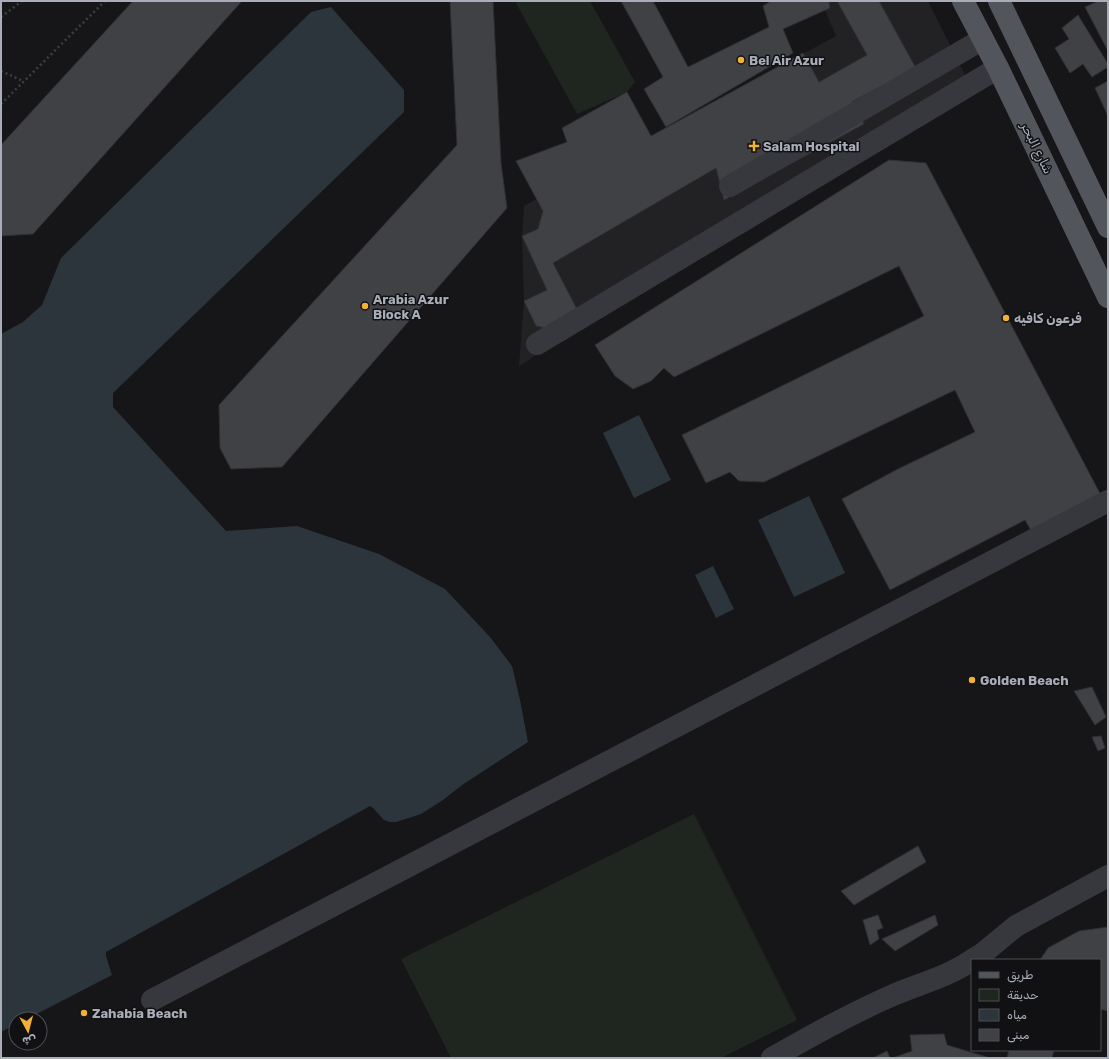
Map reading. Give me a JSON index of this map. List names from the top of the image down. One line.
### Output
{"streets":{"main road":["شارع البحر"]},"places":{"other":["Bel Air Azur","Arabia Azur Block A","فرعون كافيه","Golden Beach","Zahabia Beach"],"health":["Salam Hospital"]},"legend":["طريق","حديقة","مياه","مبنى"],"north":"bottom"}
